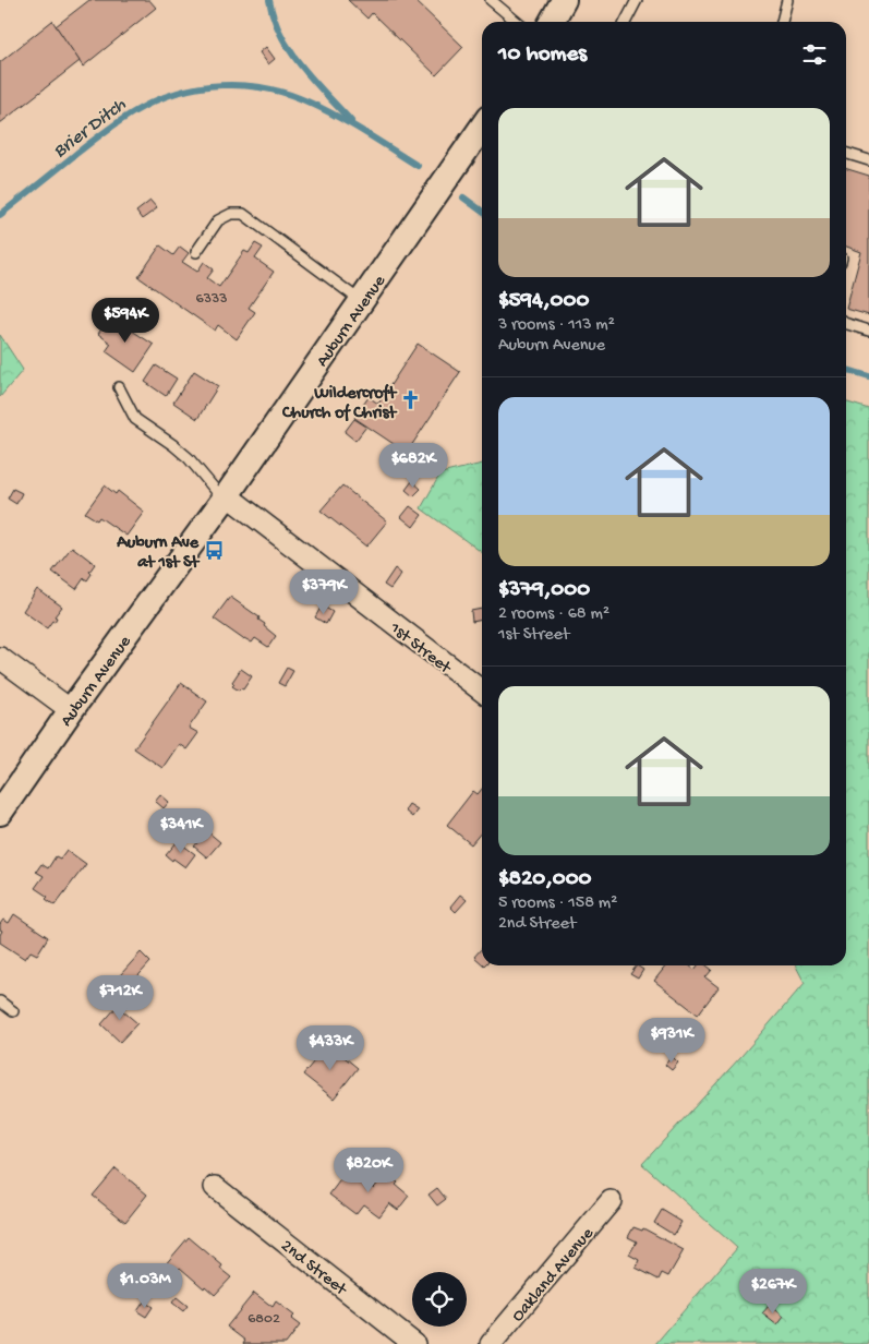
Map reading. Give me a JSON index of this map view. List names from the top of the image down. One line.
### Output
{"streets":{"street":["Auburn Avenue","1st Street","2nd Street","Oakland Avenue"]},"crossings":[["Auburn Avenue","1st Street"]],"water":["Brier Ditch"],"places":{"church":["Wildercroft Church of Christ"],"bus stop":["Auburn Ave at 1st St"]},"house_numbers":["6333","6802"],"page":{"heading":"10 homes","list":[{"name":"$594,000","note":"3 rooms · 113 m² · Auburn Avenue"},{"name":"$379,000","note":"2 rooms · 68 m² · 1st Street"},{"name":"$820,000","note":"5 rooms · 158 m² · 2nd Street"}],"price":["$594K","$682K","$379K","$341K","$712K","$931K","$433K","$820K","$1.03M","$267K"]}}
